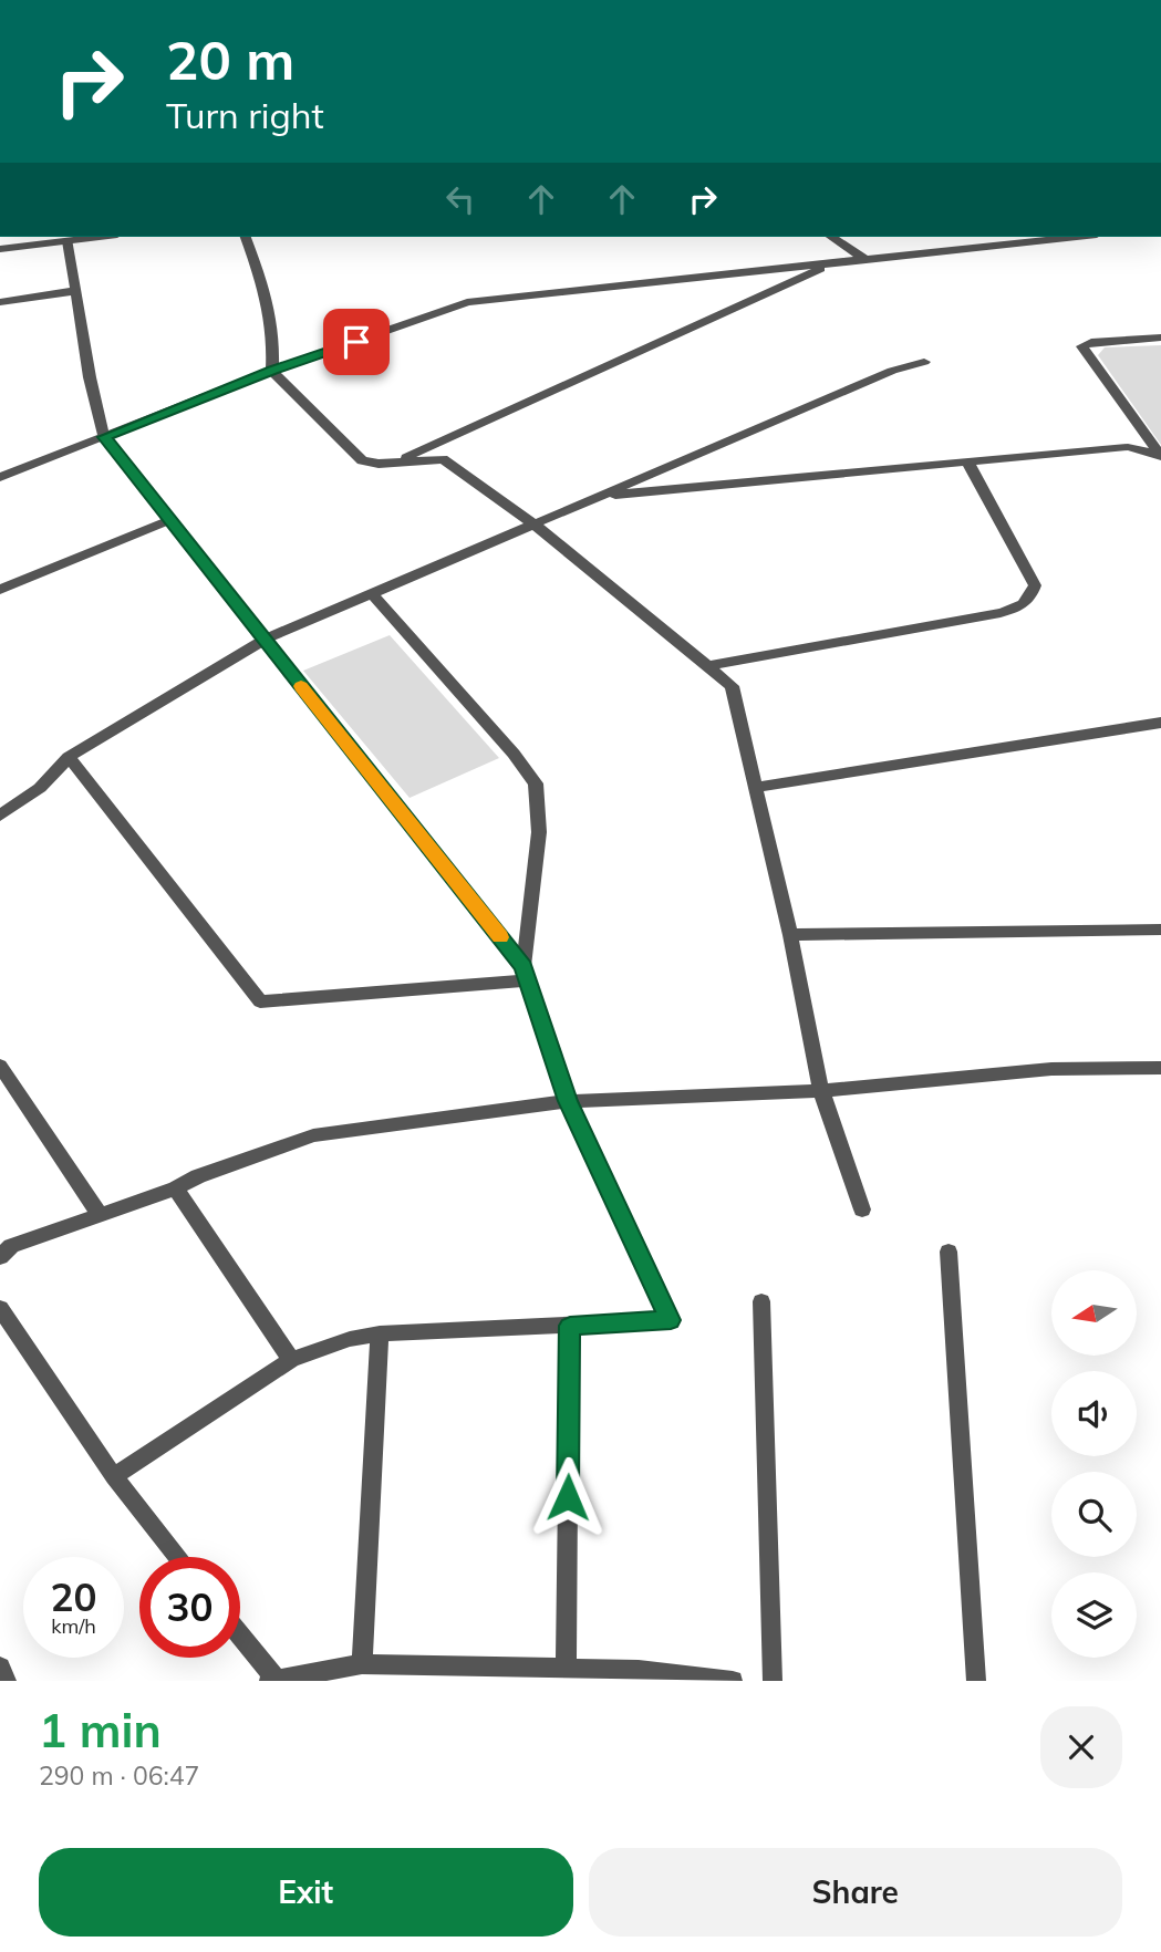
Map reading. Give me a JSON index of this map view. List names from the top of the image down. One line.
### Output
{"north":"left","page":{"turn":["20 m","Turn right"],"speed":"20 km/h","limit":"30","heading":["1 min","290 m · 06:47"],"buttons":["Exit","Share"]}}
